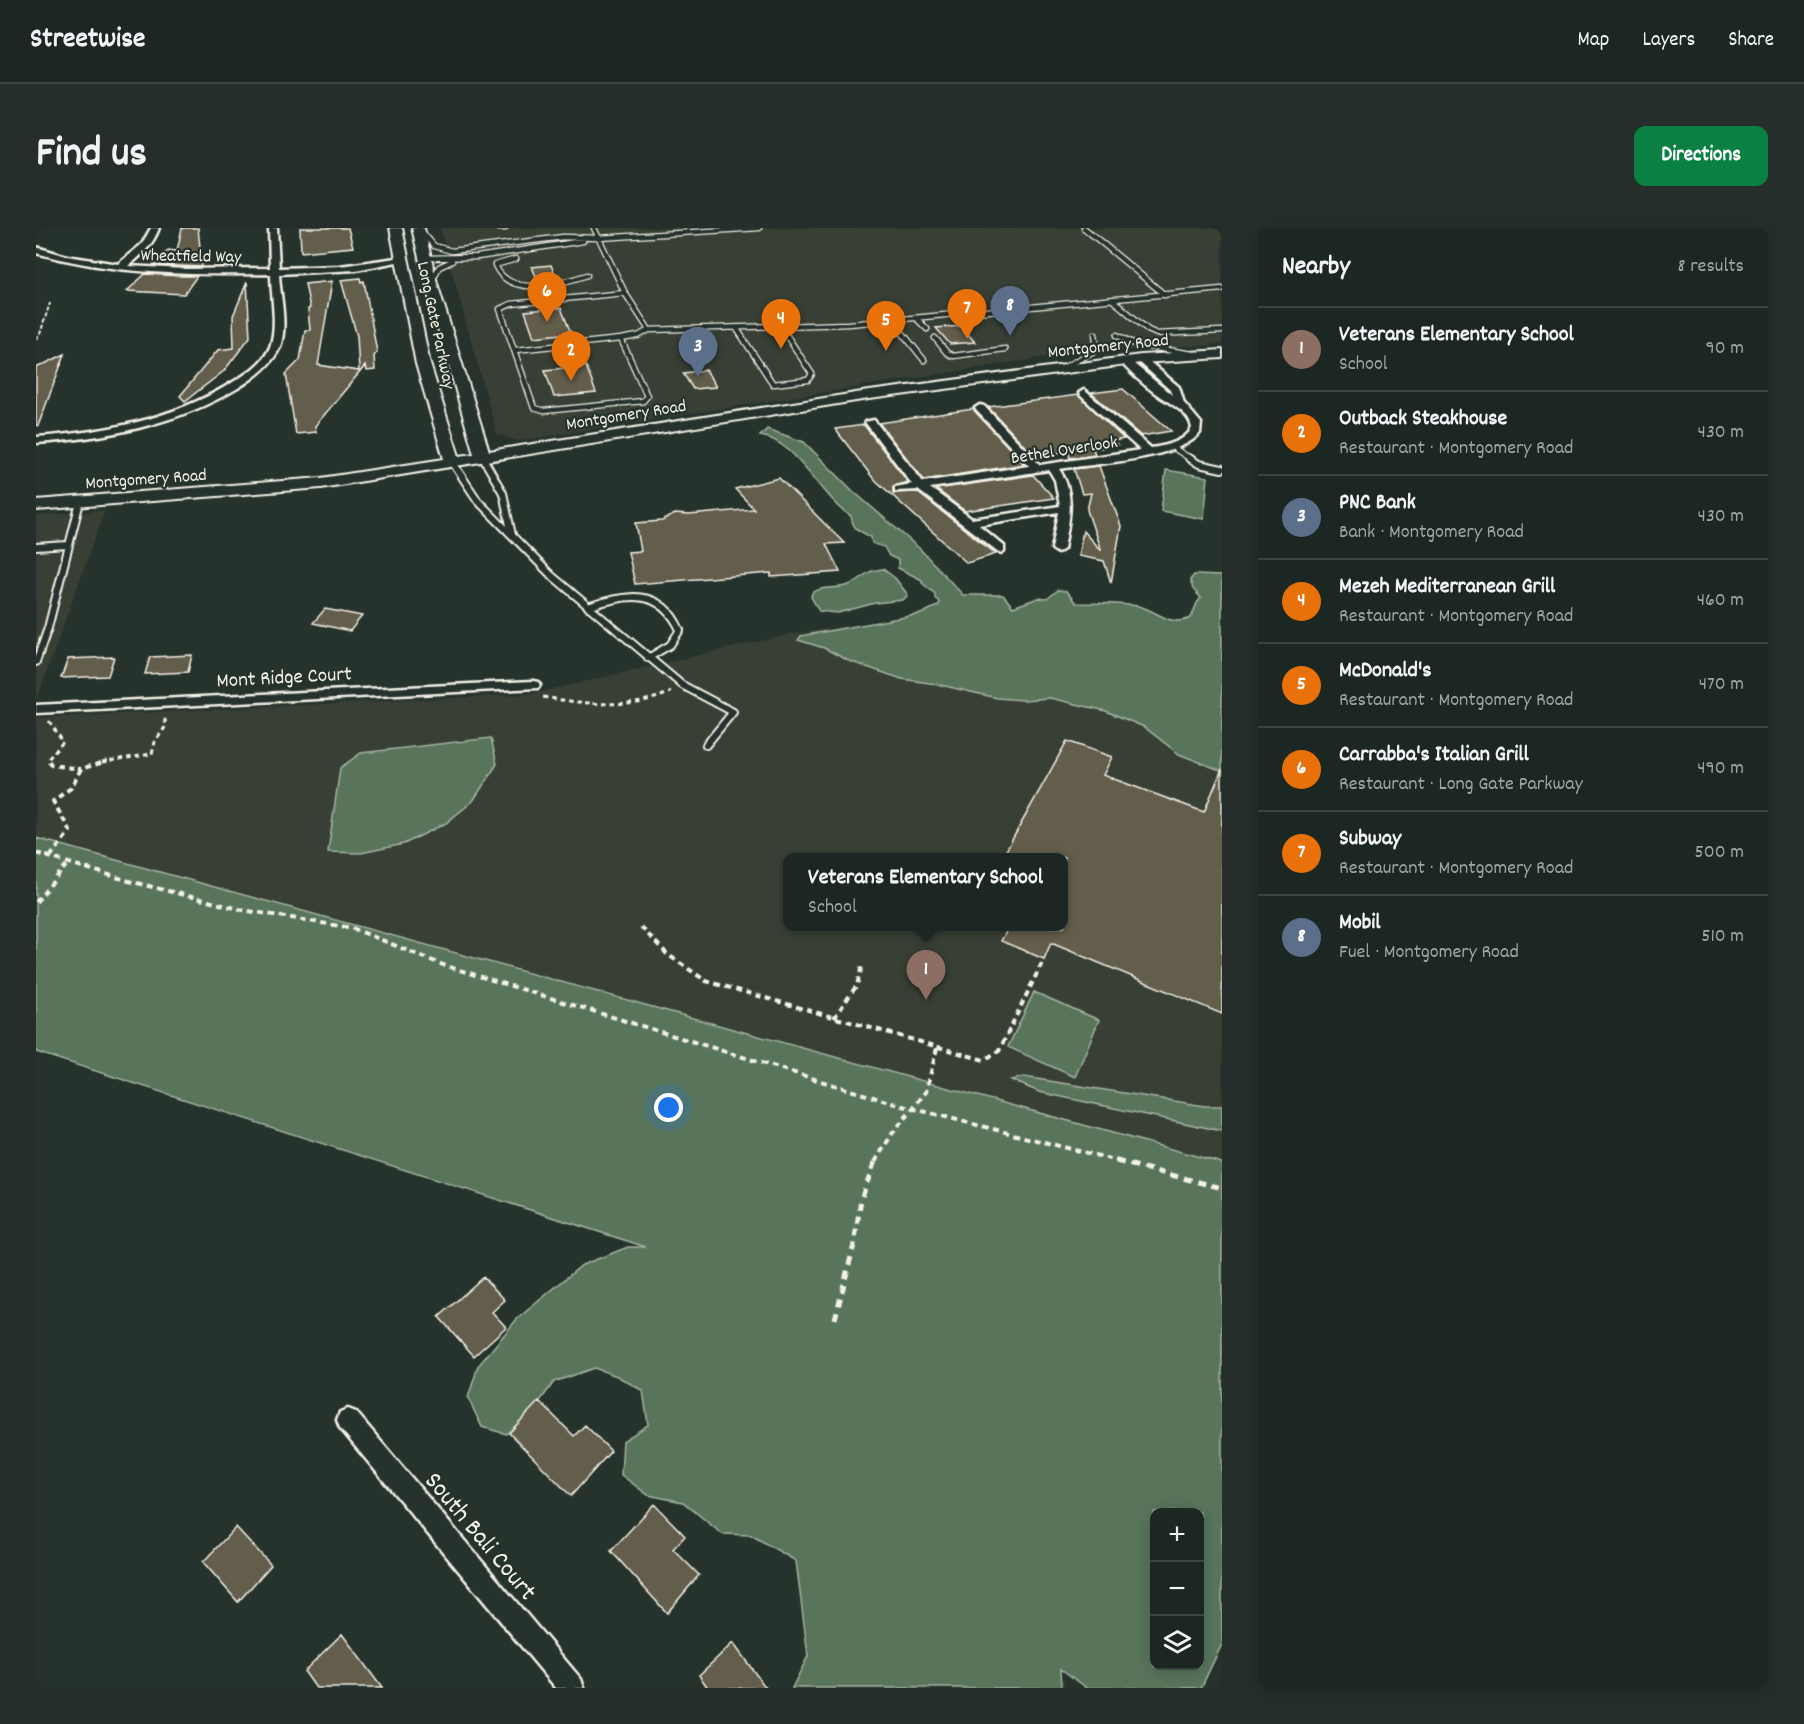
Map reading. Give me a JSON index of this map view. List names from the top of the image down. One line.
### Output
{"streets":{"main road":["Long Gate Parkway","Montgomery Road"],"street":["Wheatfield Way","Bethel Overlook","Mont Ridge Court","South Bali Court"]},"crossings":[["Wheatfield Way","Long Gate Parkway"],["Long Gate Parkway","Montgomery Road"],["Montgomery Road","Bethel Overlook"]],"page":{"header":"Streetwise","nav":["Map","Layers","Share"],"title":"Find us","buttons":"Directions","heading":["Nearby","8 results"],"pins":["6","8","7","4","5","3","2","1"],"list":[{"mark":"1","name":"Veterans Elementary School","note":"School","value":"90 m"},{"mark":"2","name":"Outback Steakhouse","note":"Restaurant · Montgomery Road","value":"430 m"},{"mark":"3","name":"PNC Bank","note":"Bank · Montgomery Road","value":"430 m"},{"mark":"4","name":"Mezeh Mediterranean Grill","note":"Restaurant · Montgomery Road","value":"460 m"},{"mark":"5","name":"McDonald's","note":"Restaurant · Montgomery Road","value":"470 m"},{"mark":"6","name":"Carrabba's Italian Grill","note":"Restaurant · Long Gate Parkway","value":"490 m"},{"mark":"7","name":"Subway","note":"Restaurant · Montgomery Road","value":"500 m"},{"mark":"8","name":"Mobil","note":"Fuel · Montgomery Road","value":"510 m"}],"popup":["Veterans Elementary School","School"],"map_buttons":["+","−"]}}
